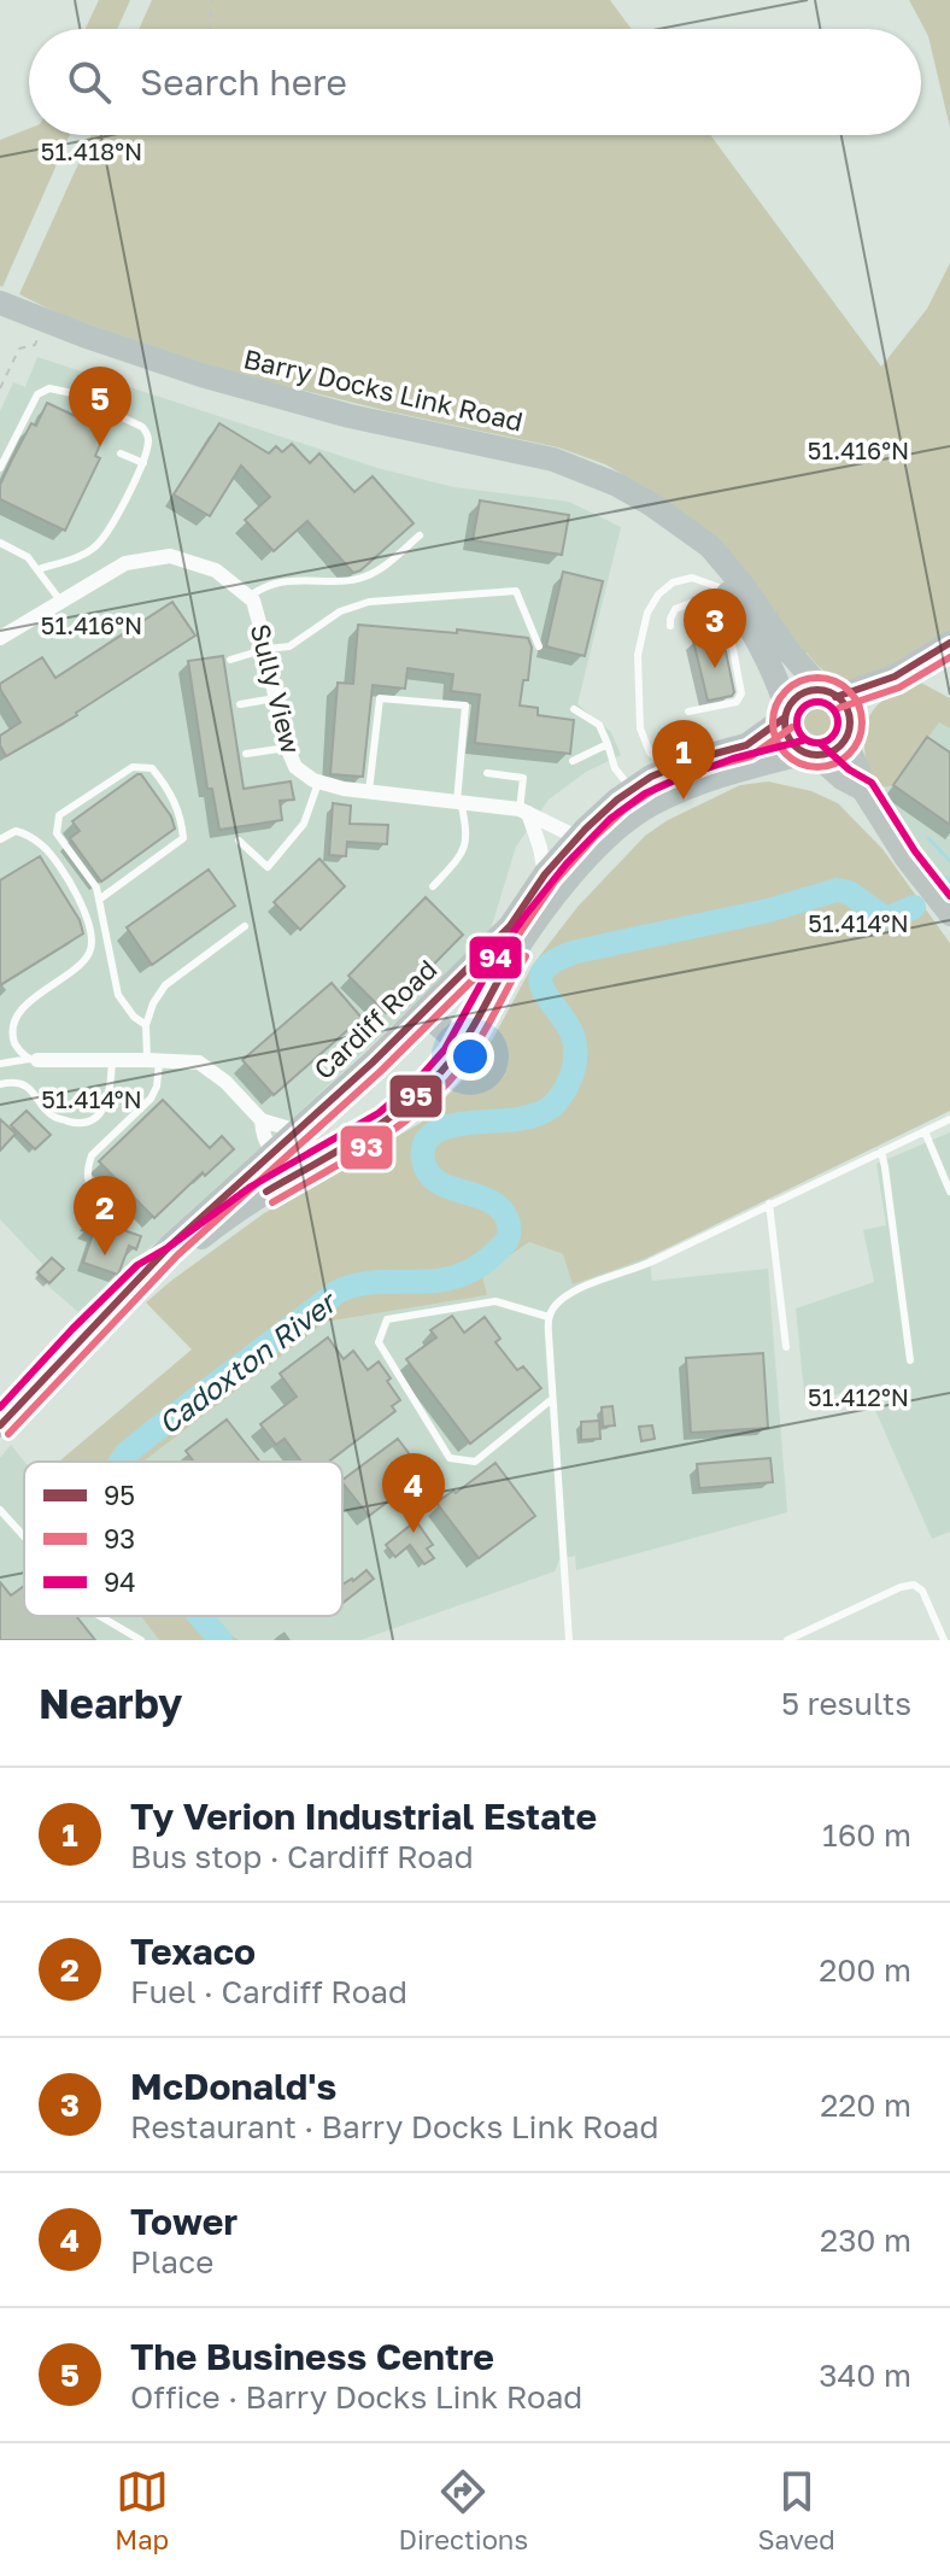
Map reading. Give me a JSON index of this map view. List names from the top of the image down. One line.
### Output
{"streets":{"main road":["Barry Docks Link Road","Cardiff Road"],"street":["Sully View"]},"crossings":[["Barry Docks Link Road","Cardiff Road"],["Sully View","Cardiff Road"]],"water":["Cadoxton River"],"lines":["transit line 95","transit line 93","transit line 94"],"legend":["95","93","94"],"page":{"search":"Search here","pins":["5","3","1","2","4"],"heading":["Nearby","5 results"],"list":[{"mark":"1","name":"Ty Verion Industrial Estate","note":"Bus stop · Cardiff Road","value":"160 m"},{"mark":"2","name":"Texaco","note":"Fuel · Cardiff Road","value":"200 m"},{"mark":"3","name":"McDonald's","note":"Restaurant · Barry Docks Link Road","value":"220 m"},{"mark":"4","name":"Tower","note":"Place","value":"230 m"},{"mark":"5","name":"The Business Centre","note":"Office · Barry Docks Link Road","value":"340 m"}],"nav":["Map","Directions","Saved"]},"coordinates":["51.418°N","51.416°N","51.414°N","51.412°N"]}
